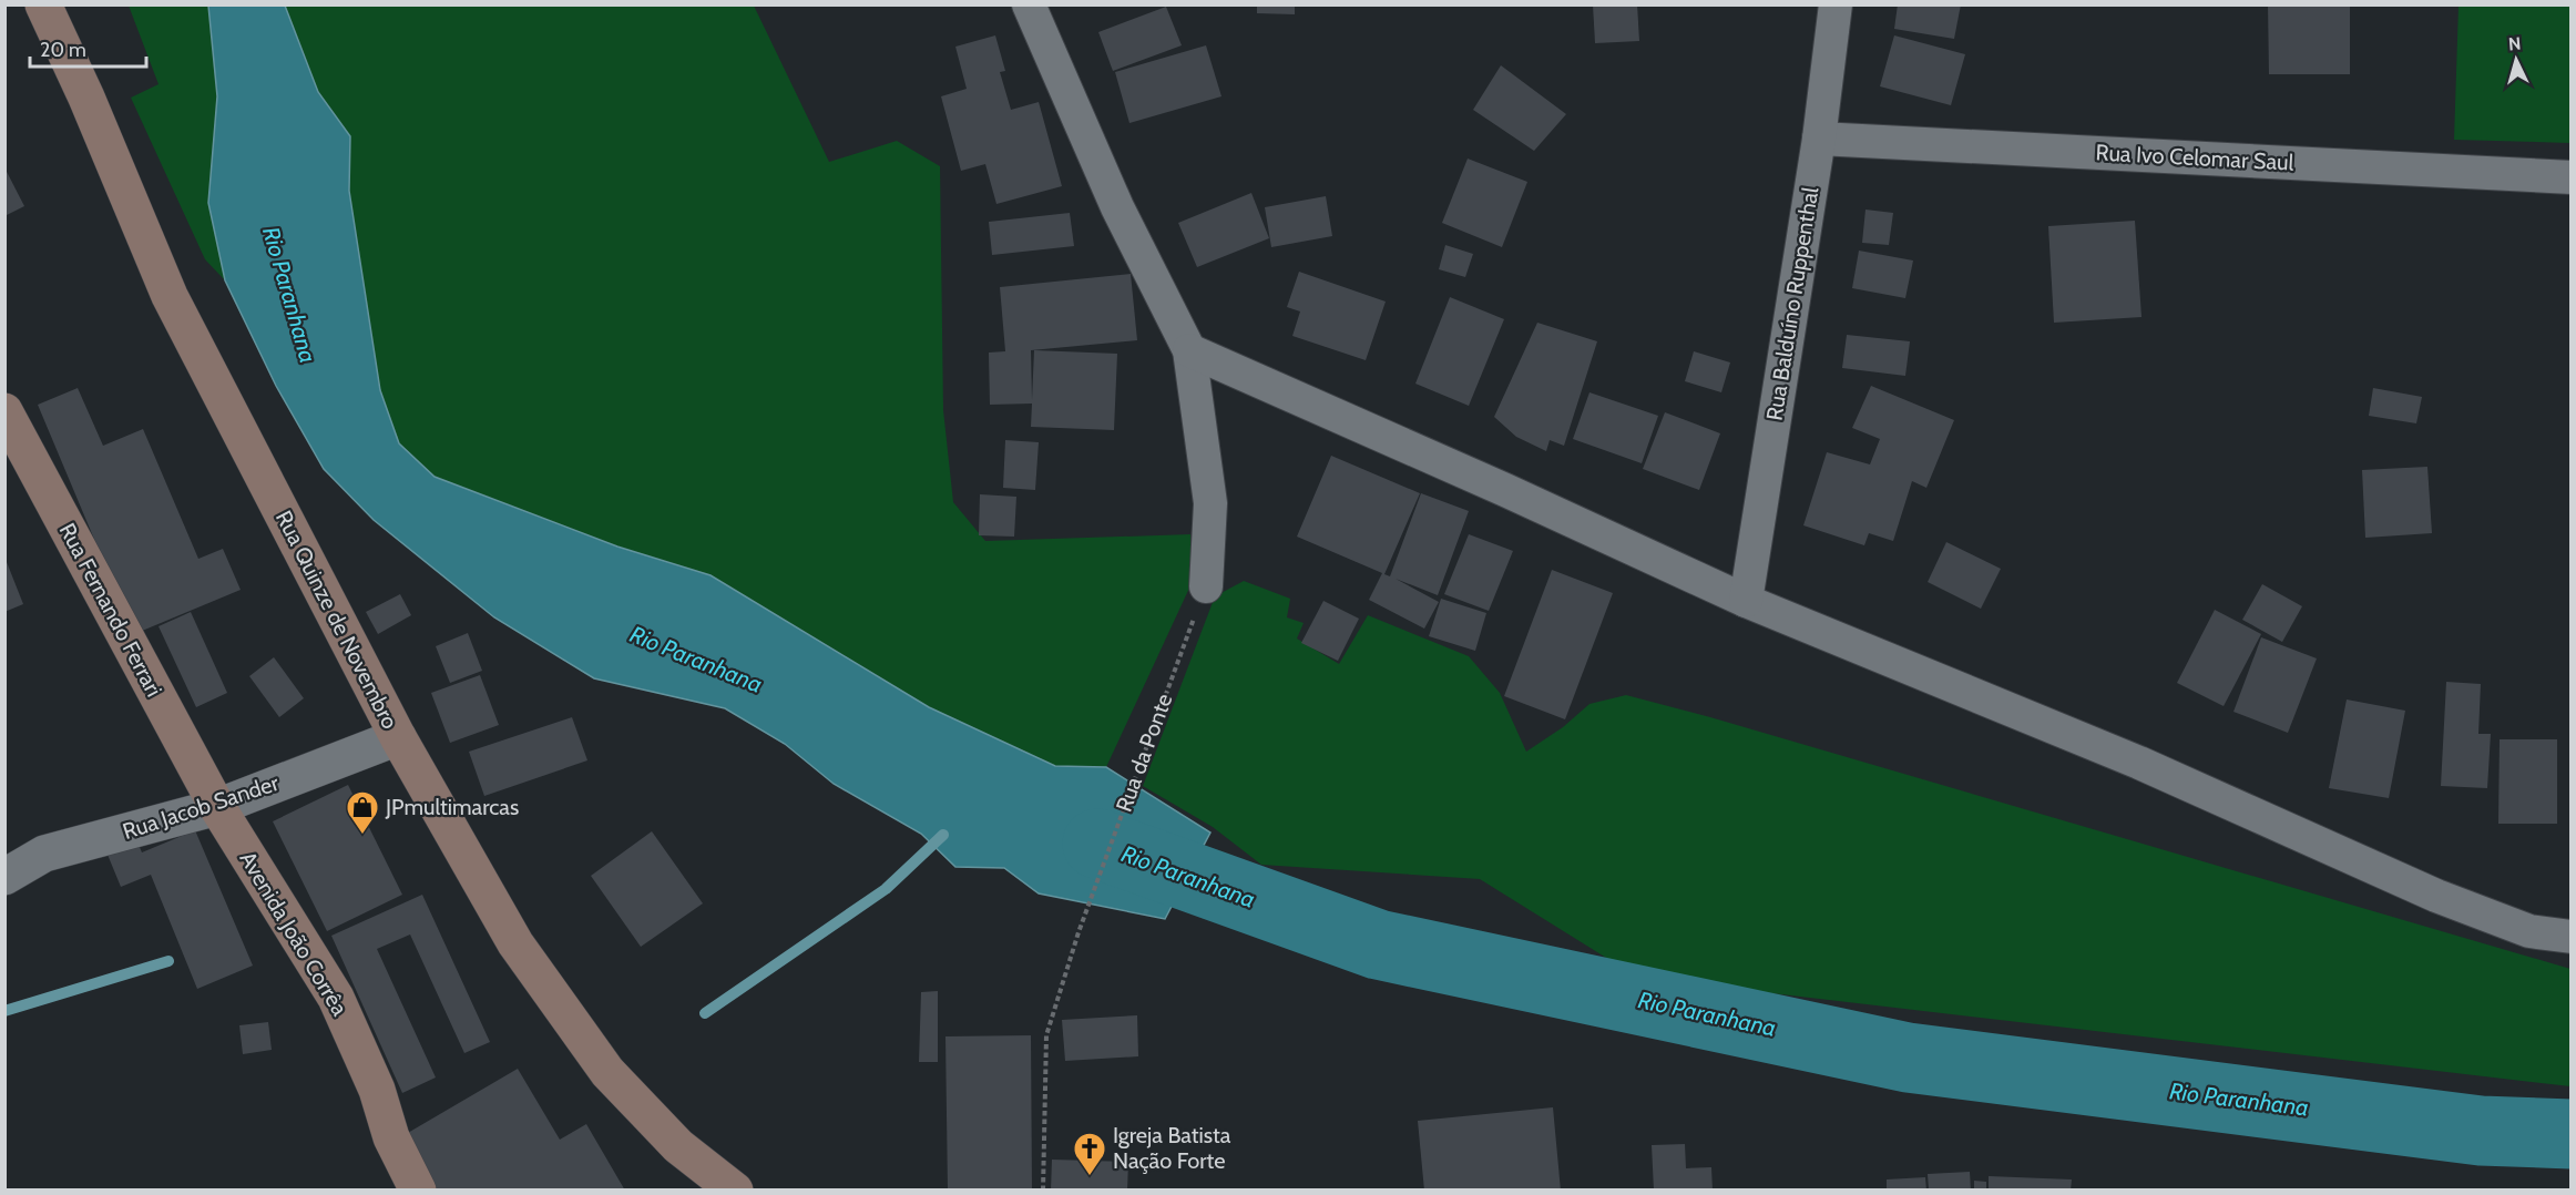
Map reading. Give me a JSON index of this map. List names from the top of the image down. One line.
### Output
{"streets":{"main road":["Rua Fernando Ferrari","Rua Quinze de Novembro","Avenida João Corrêa"],"street":["Rua Ivo Celomar Saul","Rua Balduíno Ruppenthal","Rua Jacob Sander"],"path":["Rua da Ponte"]},"crossings":[["Rua Ivo Celomar Saul","Rua Balduíno Ruppenthal"],["Rua Fernando Ferrari","Rua Jacob Sander"],["Rua Fernando Ferrari","Avenida João Corrêa"],["Rua Quinze de Novembro","Rua Jacob Sander"],["Rua Jacob Sander","Avenida João Corrêa"]],"water":["Rio Paranhana"],"places":{"shop":["JPmultimarcas"],"church":["Igreja Batista Nação Forte"]},"scale_bar":"20 m","north":"top"}
